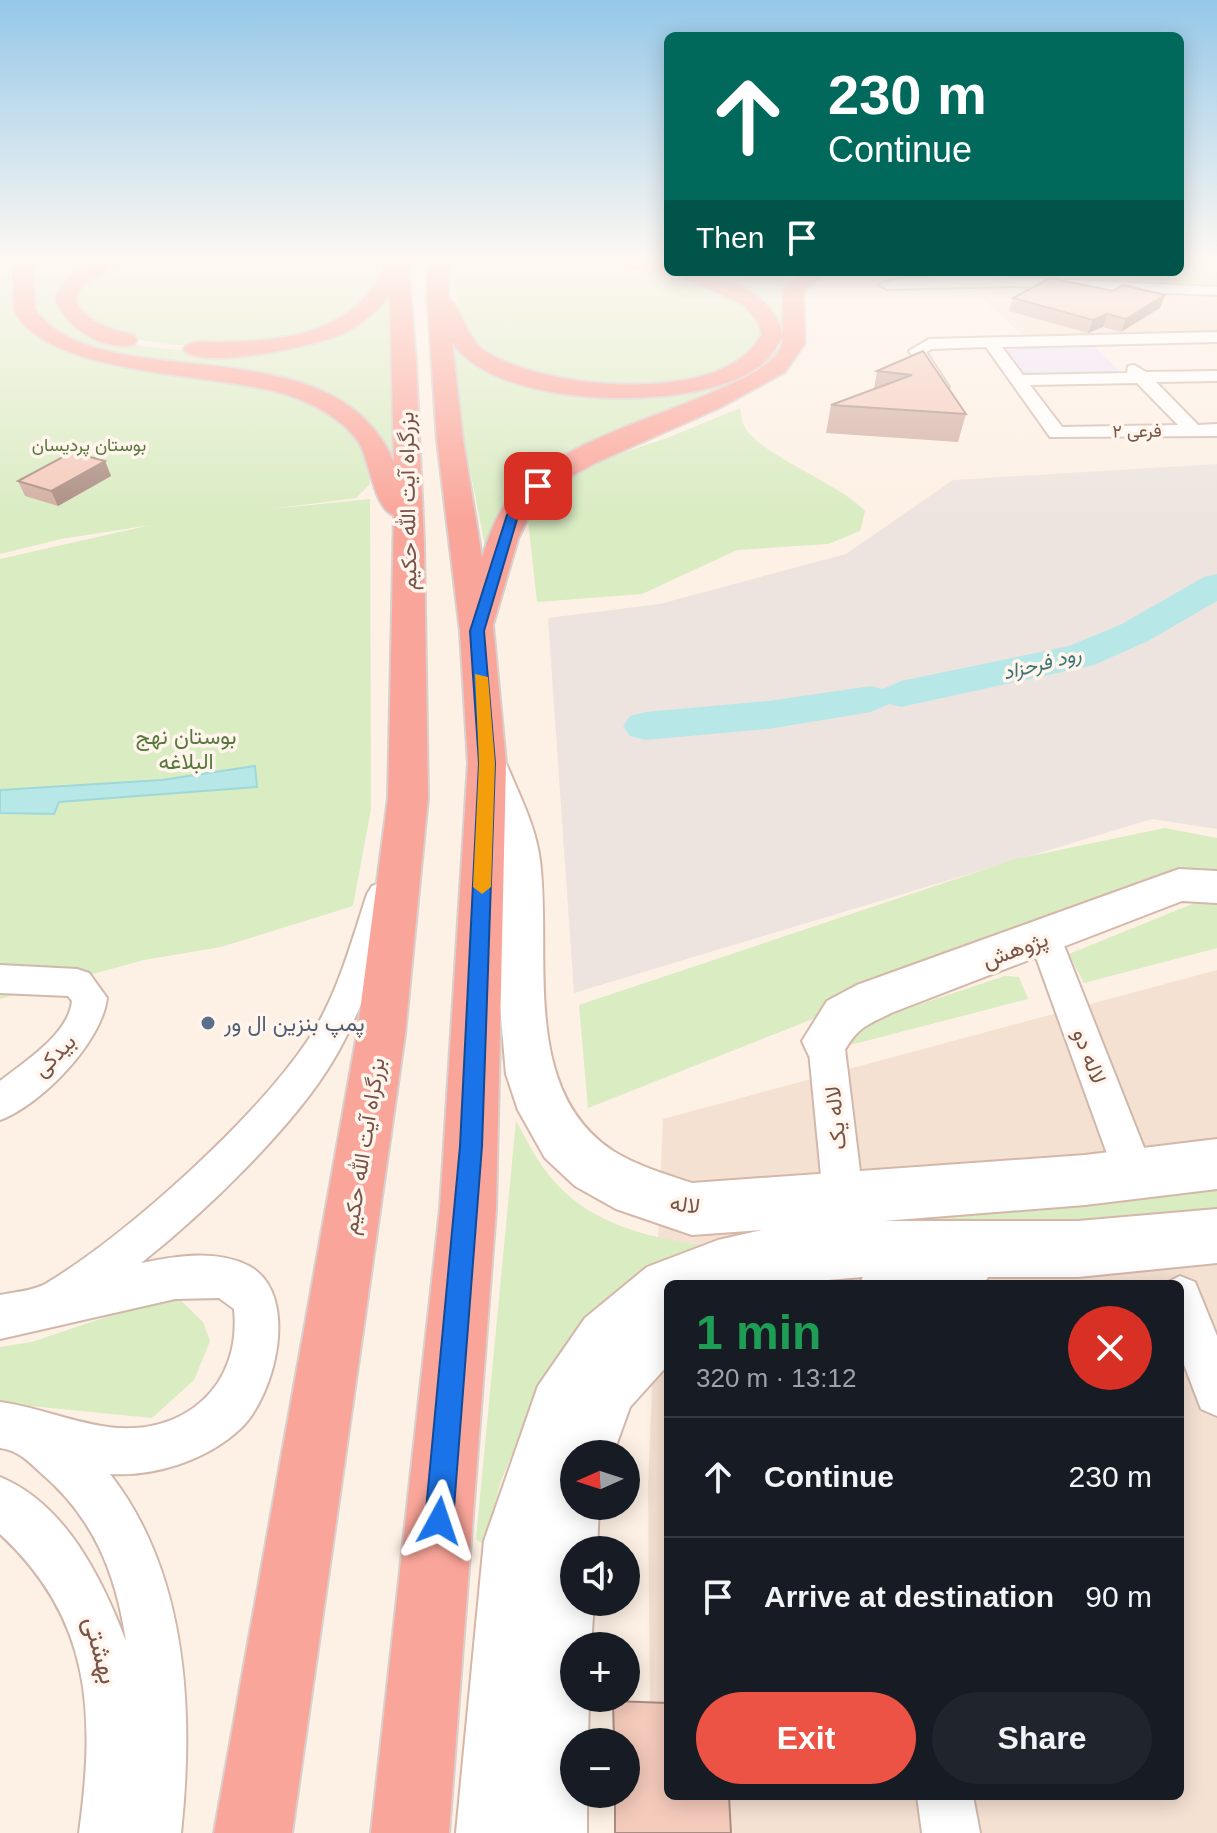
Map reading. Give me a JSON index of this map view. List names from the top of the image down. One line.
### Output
{"streets":{"highway":["بزرگراه آیت الله حکیم"],"main road":["پژوهش","لاله"],"street":["فرعی ۲","بیدکی","لاله دو","لاله یک","بهشتی"]},"crossings":[["بزرگراه آیت الله حکیم","لاله"],["پژوهش","لاله دو"],["پژوهش","لاله یک"],["لاله دو","لاله"],["لاله یک","لاله"]],"water":["رود فرحزاد"],"parks":["بوستان پردیسان","بوستان نهج البلاغه"],"places":["پمپ بنزین ال ور"],"north":"left","page":{"turn":["230 m","Continue"],"then":"Then","heading":["1 min","320 m · 13:12"],"list":[{"name":"Continue","value":"230 m"},{"name":"Arrive at destination","value":"90 m"}],"map_buttons":["+","−"],"buttons":["Exit","Share"]}}
